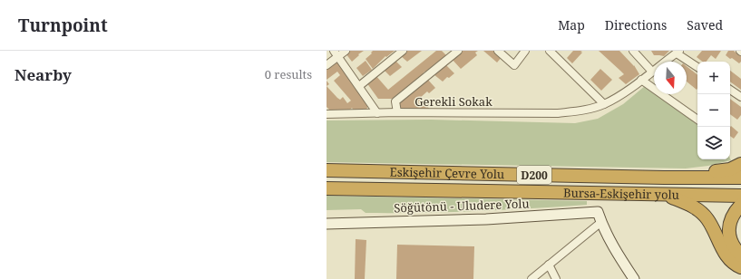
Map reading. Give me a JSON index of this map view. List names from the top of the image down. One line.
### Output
{"streets":{"highway":["Eskişehir Çevre Yolu","D200","Bursa-Eskişehir yolu"],"street":["Gerekli Sokak","Söğütönü - Uludere Yolu"]},"north":"bottom","page":{"header":"Turnpoint","nav":["Map","Directions","Saved"],"heading":["Nearby","0 results"],"map_buttons":["+","−"]}}
